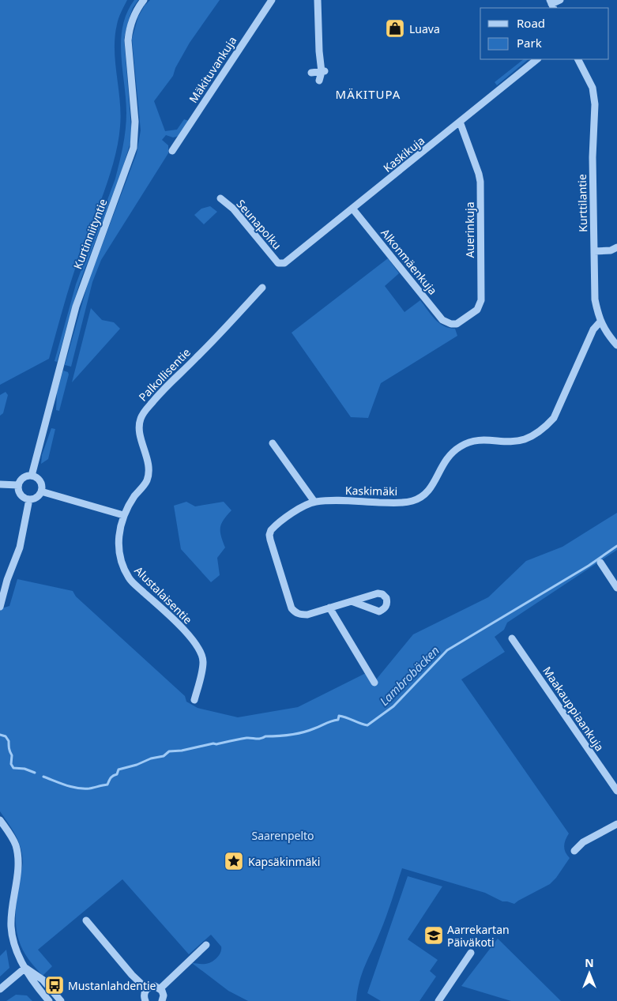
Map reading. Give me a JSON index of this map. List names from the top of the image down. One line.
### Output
{"streets":{"street":["Mäkituvankuja","Kaskikuja","Kurttilantie","Seunapolku","Auerinkuja","Kurtinniityntie","Alkonmäenkuja","Palkollisentie","Kaskimäki","Alustalaisentie","Maakauppiaankuja"]},"crossings":[["Kaskikuja","Seunapolku"],["Kaskikuja","Auerinkuja"],["Kaskikuja","Alkonmäenkuja"],["Kurttilantie","Kaskimäki"],["Auerinkuja","Alkonmäenkuja"],["Palkollisentie","Alustalaisentie"]],"districts":["MÄKITUPA"],"water":["Lambrobäcken"],"parks":["Saarenpelto"],"places":{"shop":["Luava"],"place":["Kapsäkinmäki"],"school or university":["Aarrekartan Päiväkoti"],"bus stop":["Mustanlahdentie"]},"legend":["Road","Park"],"north":"top"}
